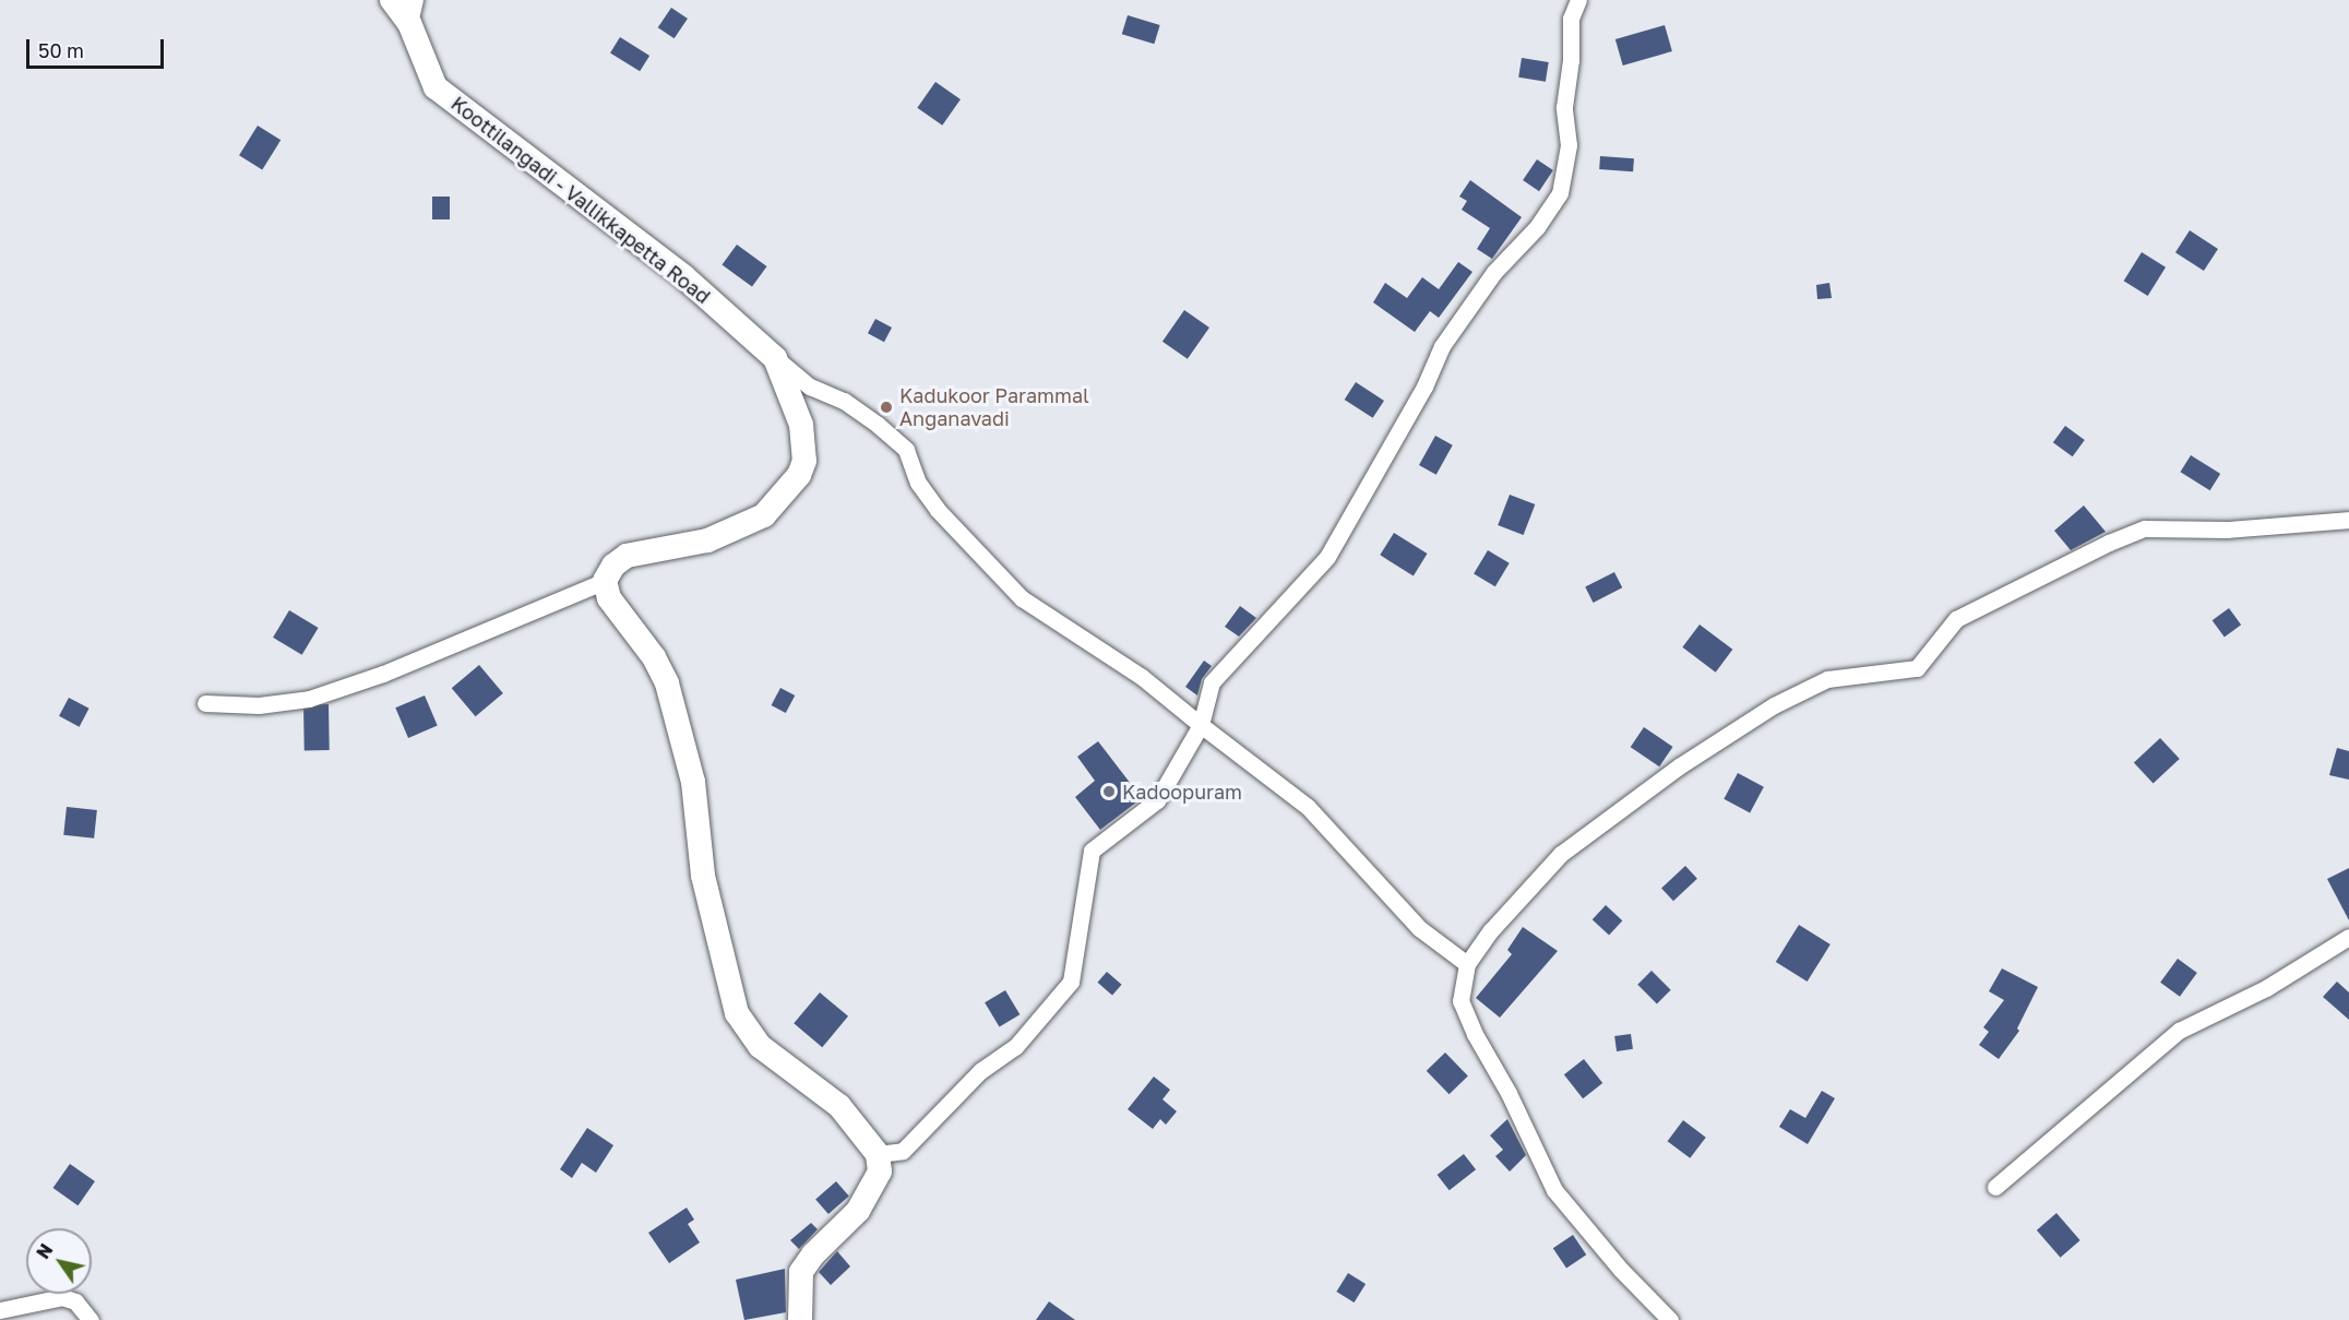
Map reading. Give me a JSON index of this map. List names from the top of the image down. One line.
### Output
{"streets":{"main road":["Koottilangadi - Vallikkapetta Road"]},"places":["Kadukoor Parammal Anganavadi","Kadoopuram"],"scale_bar":"50 m","north":"top left"}
